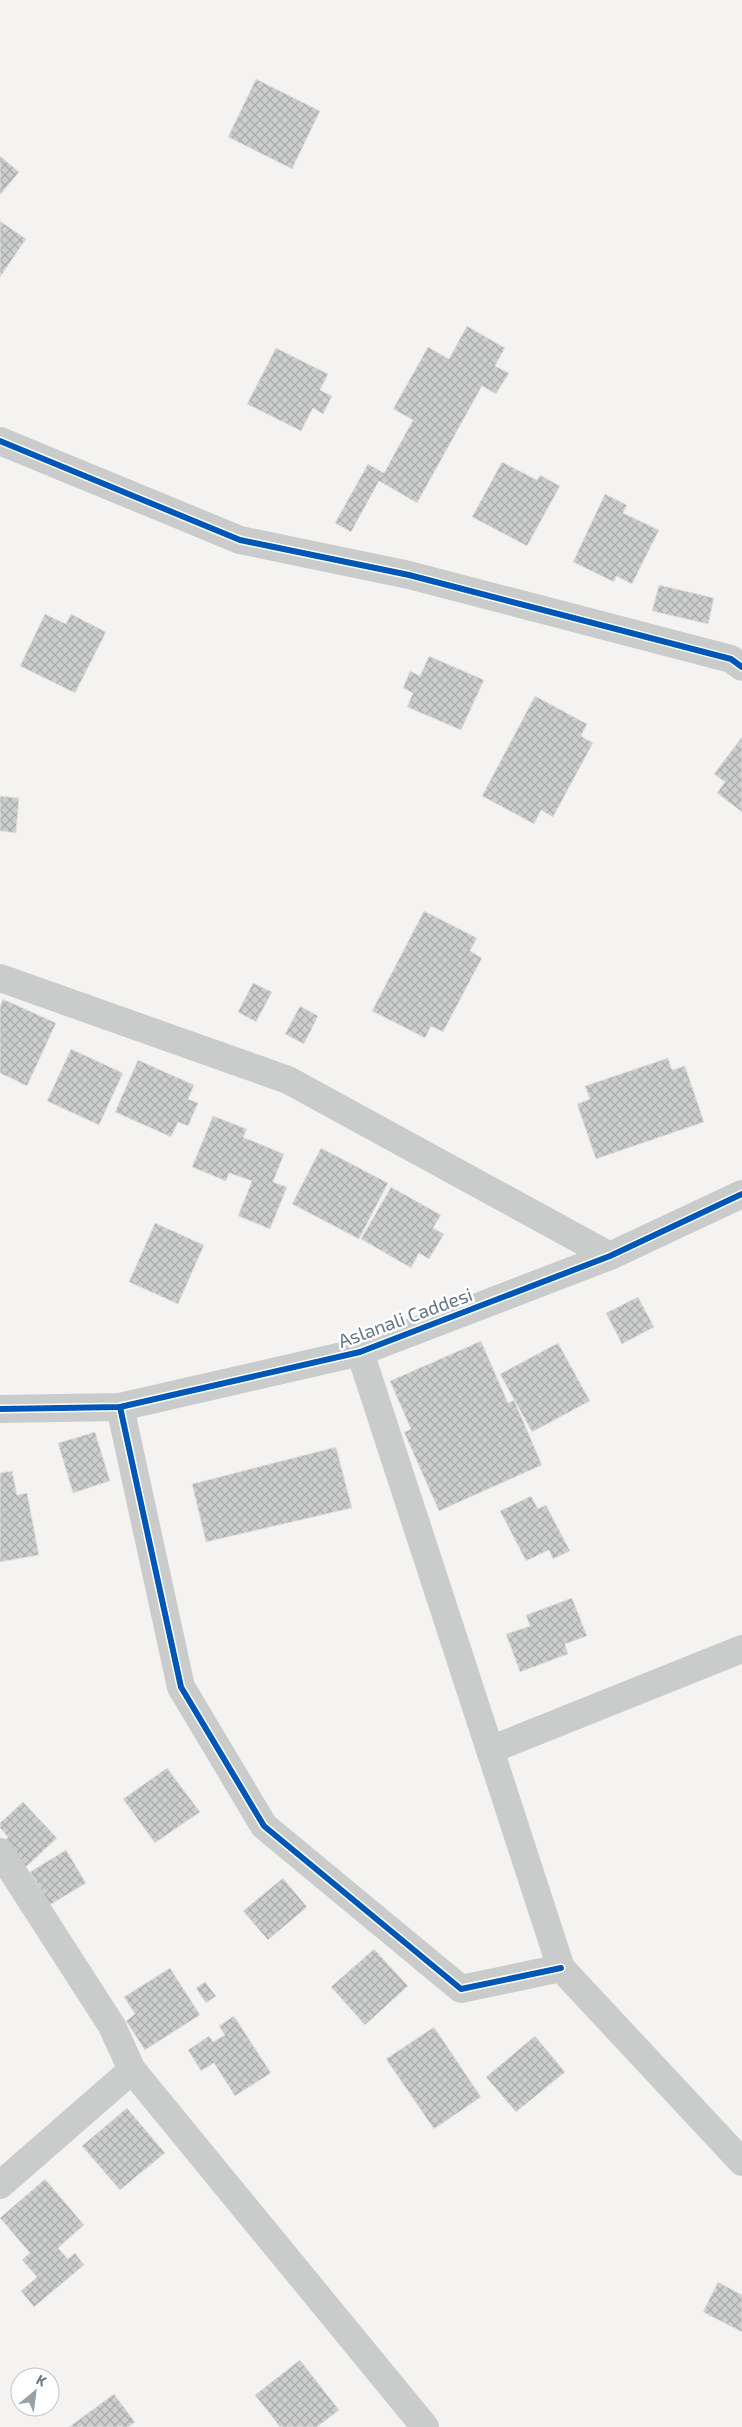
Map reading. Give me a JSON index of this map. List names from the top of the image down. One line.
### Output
{"streets":{"street":["Aslanali Caddesi"]},"north":"top right"}
